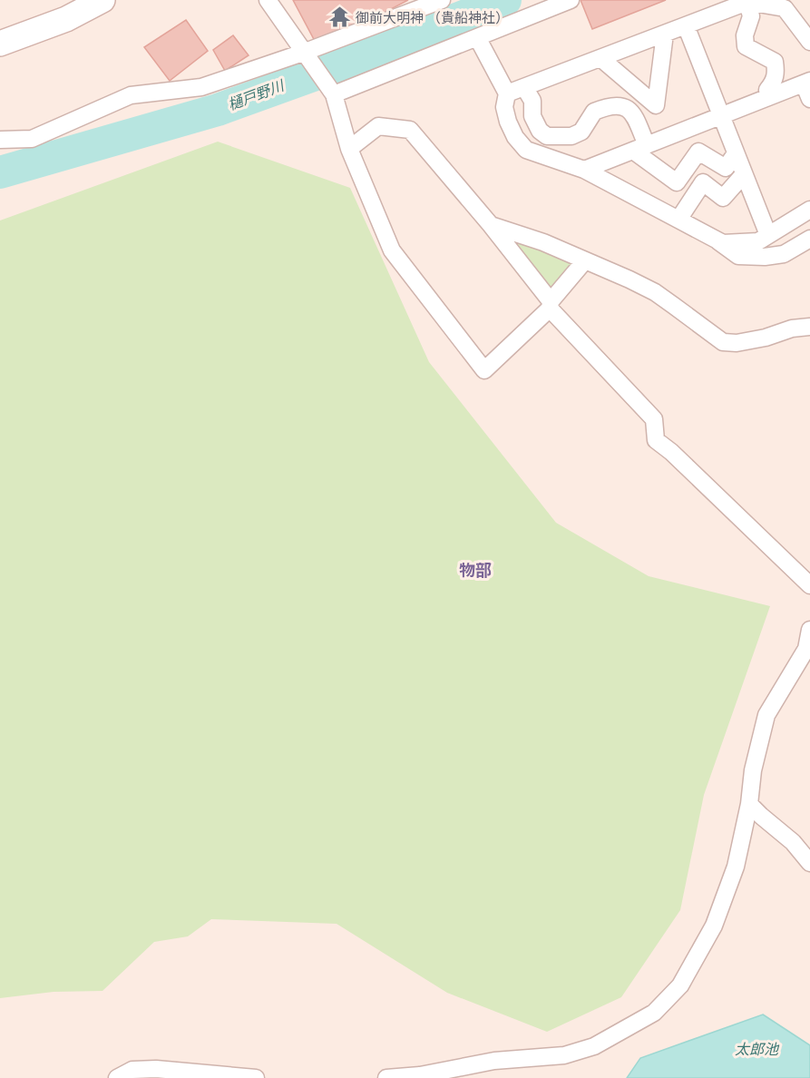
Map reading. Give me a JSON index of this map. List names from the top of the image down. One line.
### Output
{"districts":["物部"],"water":["樋戸野川","太郎池"],"places":{"temple":["御前大明神 （貴船神社）"]}}
